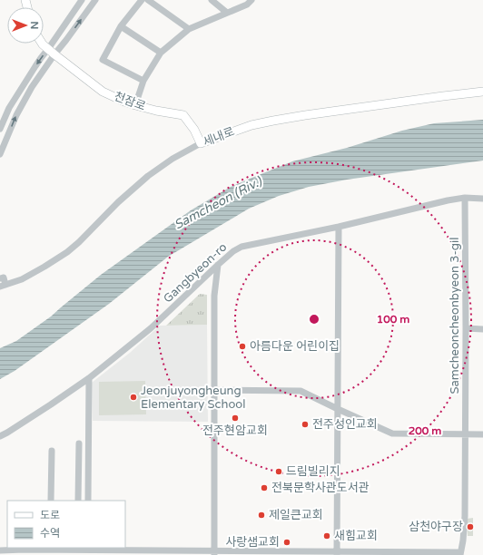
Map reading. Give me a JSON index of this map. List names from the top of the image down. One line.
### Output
{"streets":{"main road":["천잠로","세내로"],"street":["Gangbyeon-ro","Samcheoncheonbyeon 3-gil"]},"crossings":[["천잠로","세내로"],["Gangbyeon-ro","Samcheoncheonbyeon 3-gil"]],"water":["Samcheon (Riv.)"],"places":["아름다운 어린이집","Jeonjuyongheung Elementary School","전주현암교회","전주성인교회","드림빌리지","전북문학사관도서관","제일큰교회","삼천야구장","새힘교회","사랑샘교회"],"legend":["도로","수역"],"north":"right","rings":["100 m","200 m"]}
